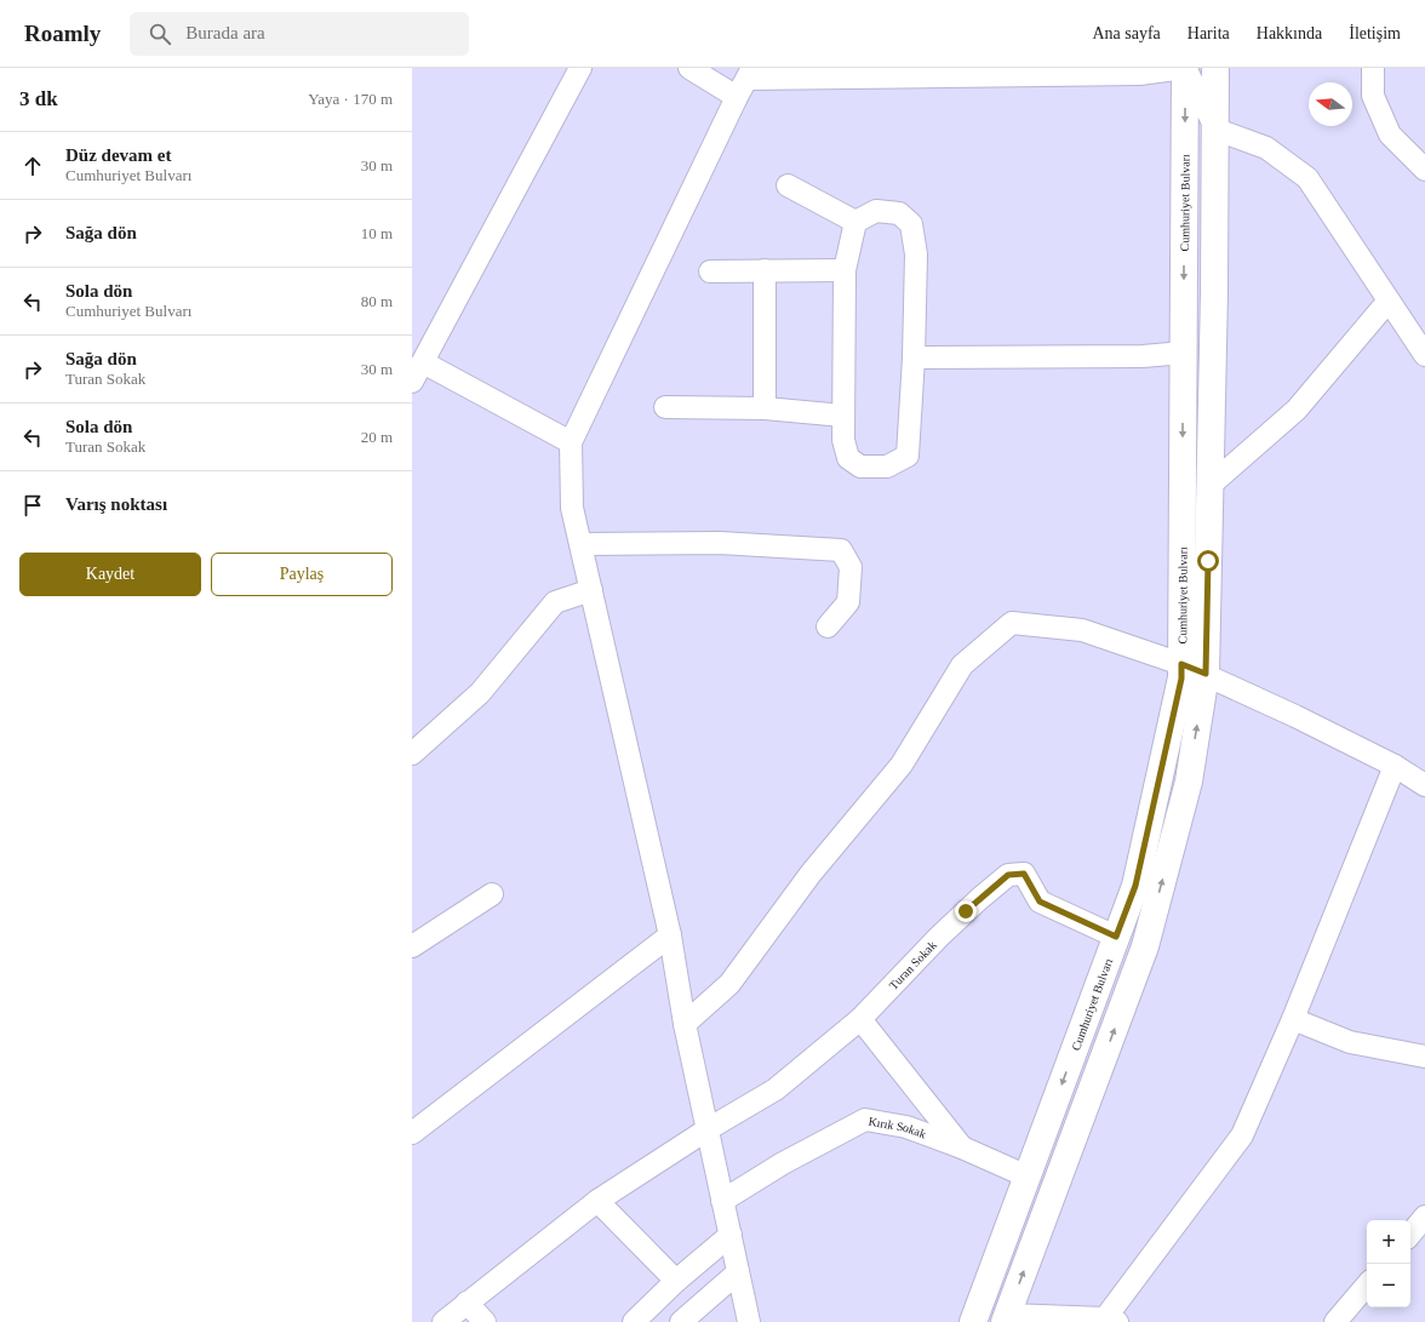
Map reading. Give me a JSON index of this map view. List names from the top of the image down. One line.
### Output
{"streets":{"main road":["Cumhuriyet Bulvarı"],"street":["Turan Sokak","Kırık Sokak"]},"crossings":[["Cumhuriyet Bulvarı","Turan Sokak"],["Cumhuriyet Bulvarı","Kırık Sokak"]],"north":"left","page":{"header":"Roamly","search":"Burada ara","nav":["Ana sayfa","Harita","Hakkında","İletişim"],"heading":["3 dk","Yaya · 170 m"],"list":[["Düz devam et","Cumhuriyet Bulvarı","30 m"],["Sağa dön","10 m"],["Sola dön","Cumhuriyet Bulvarı","80 m"],["Sağa dön","Turan Sokak","30 m"],["Sola dön","Turan Sokak","20 m"],"Varış noktası"],"buttons":["Kaydet","Paylaş"],"map_buttons":["+","−"]}}
